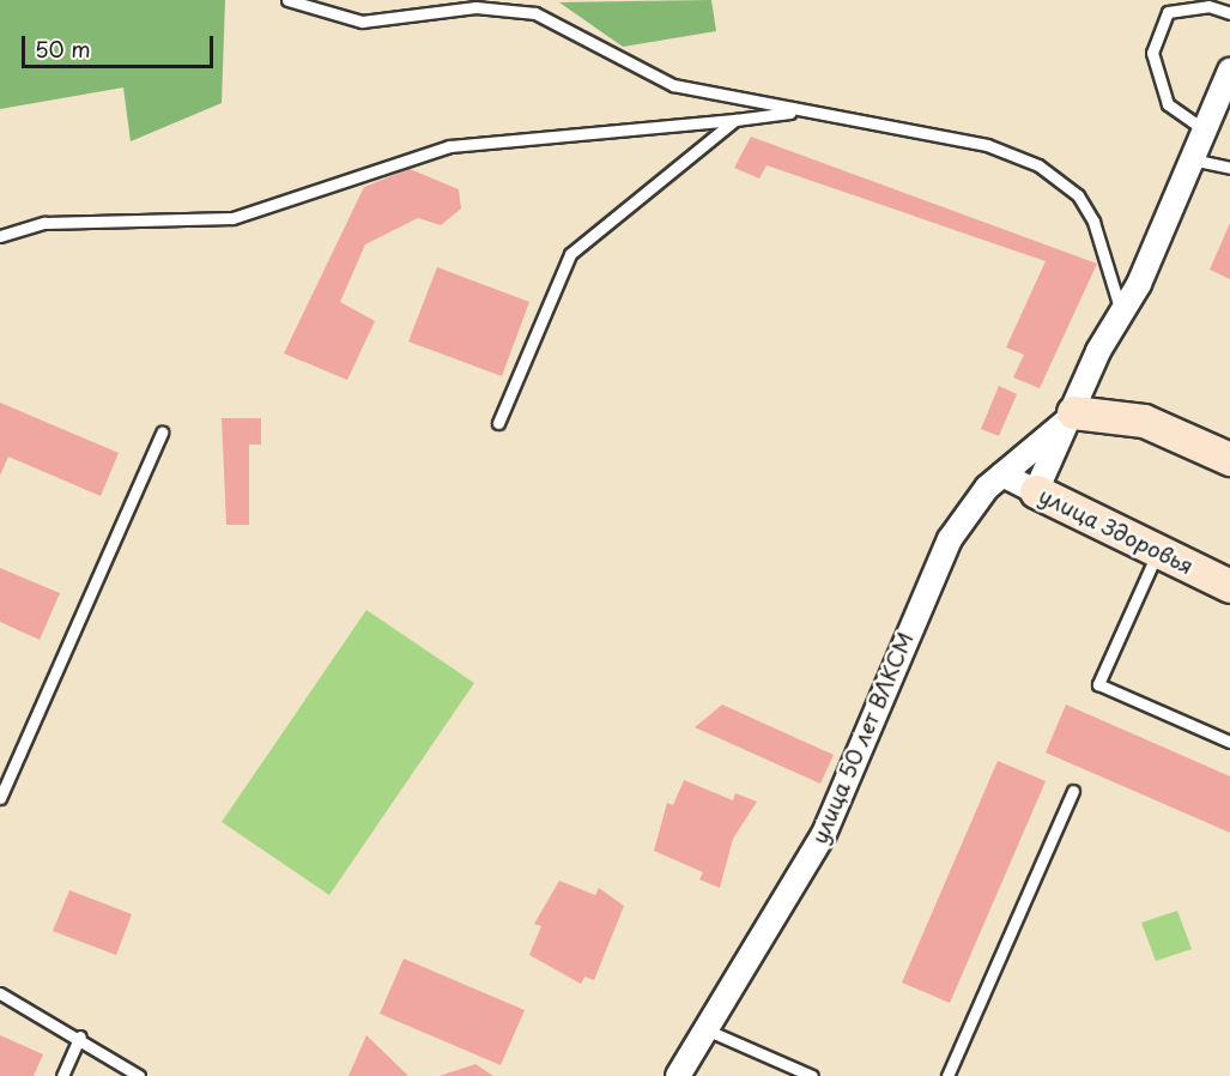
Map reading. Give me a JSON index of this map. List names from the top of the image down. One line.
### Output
{"streets":{"street":["улица Здоровья","улица 50 лет ВЛКСМ"]},"crossings":[["улица Здоровья","улица 50 лет ВЛКСМ"]],"scale_bar":"50 m"}
